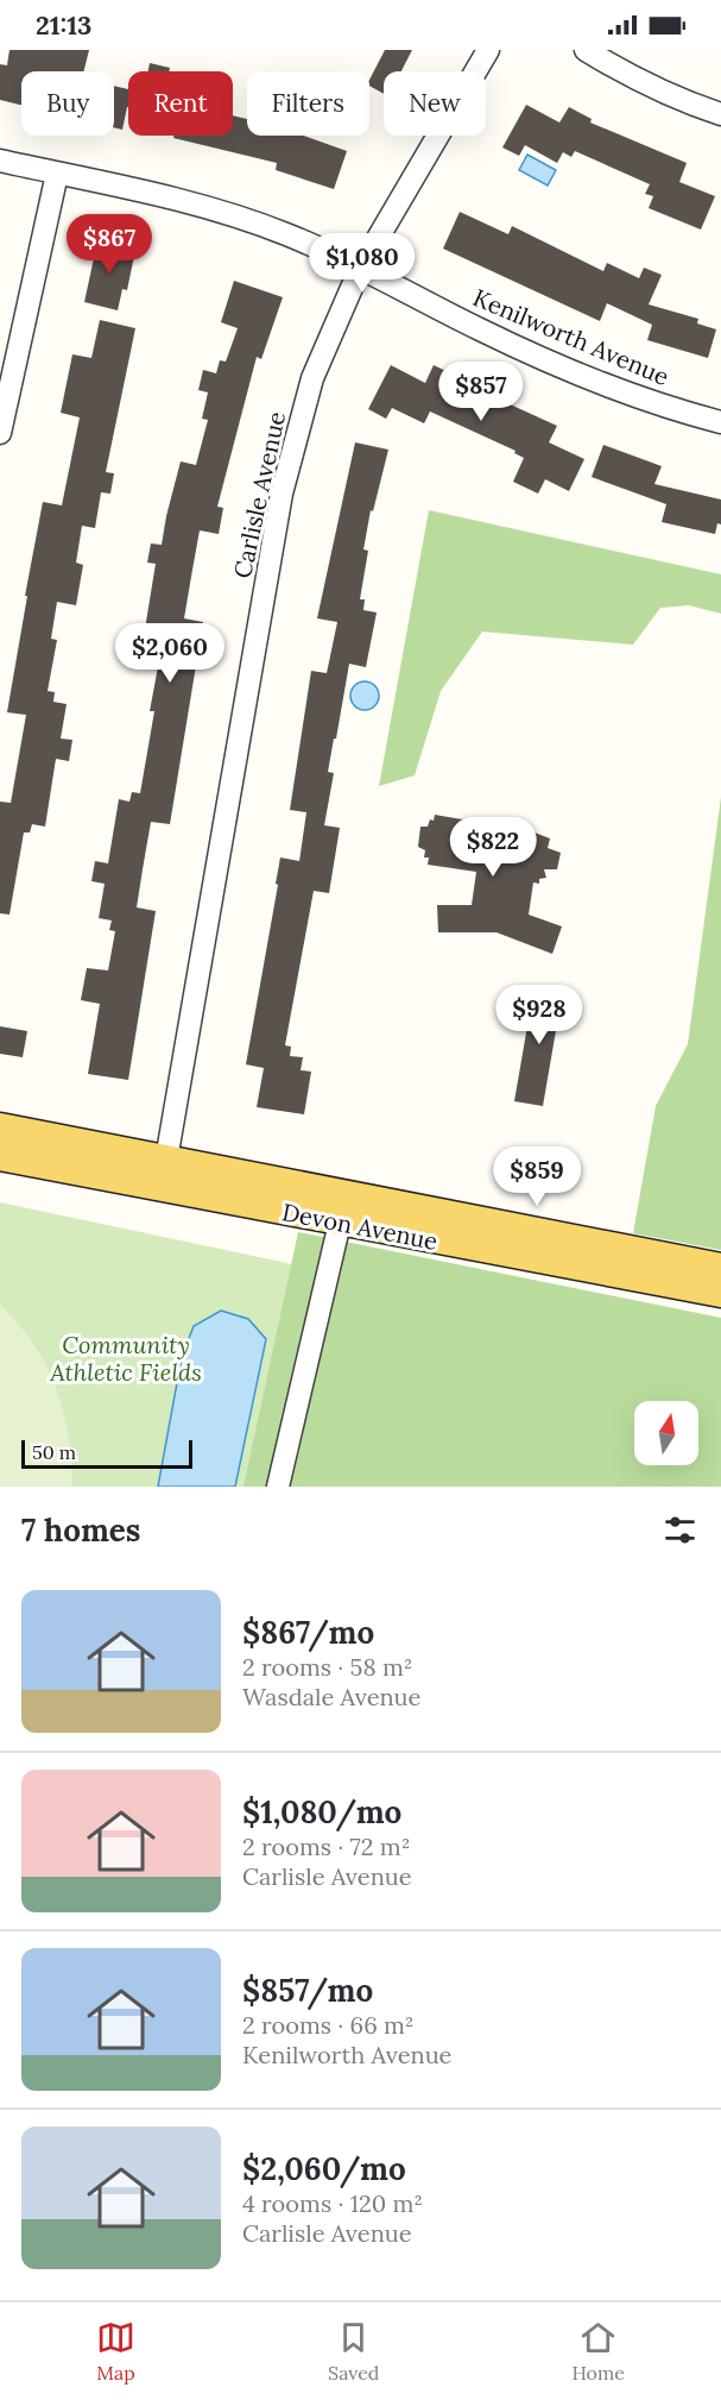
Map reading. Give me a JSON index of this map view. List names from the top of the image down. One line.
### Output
{"streets":{"main road":["Devon Avenue"],"street":["Kenilworth Avenue","Carlisle Avenue"]},"crossings":[["Kenilworth Avenue","Carlisle Avenue"],["Carlisle Avenue","Devon Avenue"]],"parks":["Community Athletic Fields"],"scale_bar":"50 m","north":"top","page":{"status":"21:13","chip":["Buy","Rent","Filters","New"],"price":["$867","$1,080","$857","$2,060","$822","$928","$859"],"scale":"50 m","heading":"7 homes","list":[{"name":"$867/mo","note":"2 rooms · 58 m² · Wasdale Avenue"},{"name":"$1,080/mo","note":"2 rooms · 72 m² · Carlisle Avenue"},{"name":"$857/mo","note":"2 rooms · 66 m² · Kenilworth Avenue"},{"name":"$2,060/mo","note":"4 rooms · 120 m² · Carlisle Avenue"}],"tabs":["Map","Saved","Home"]}}
